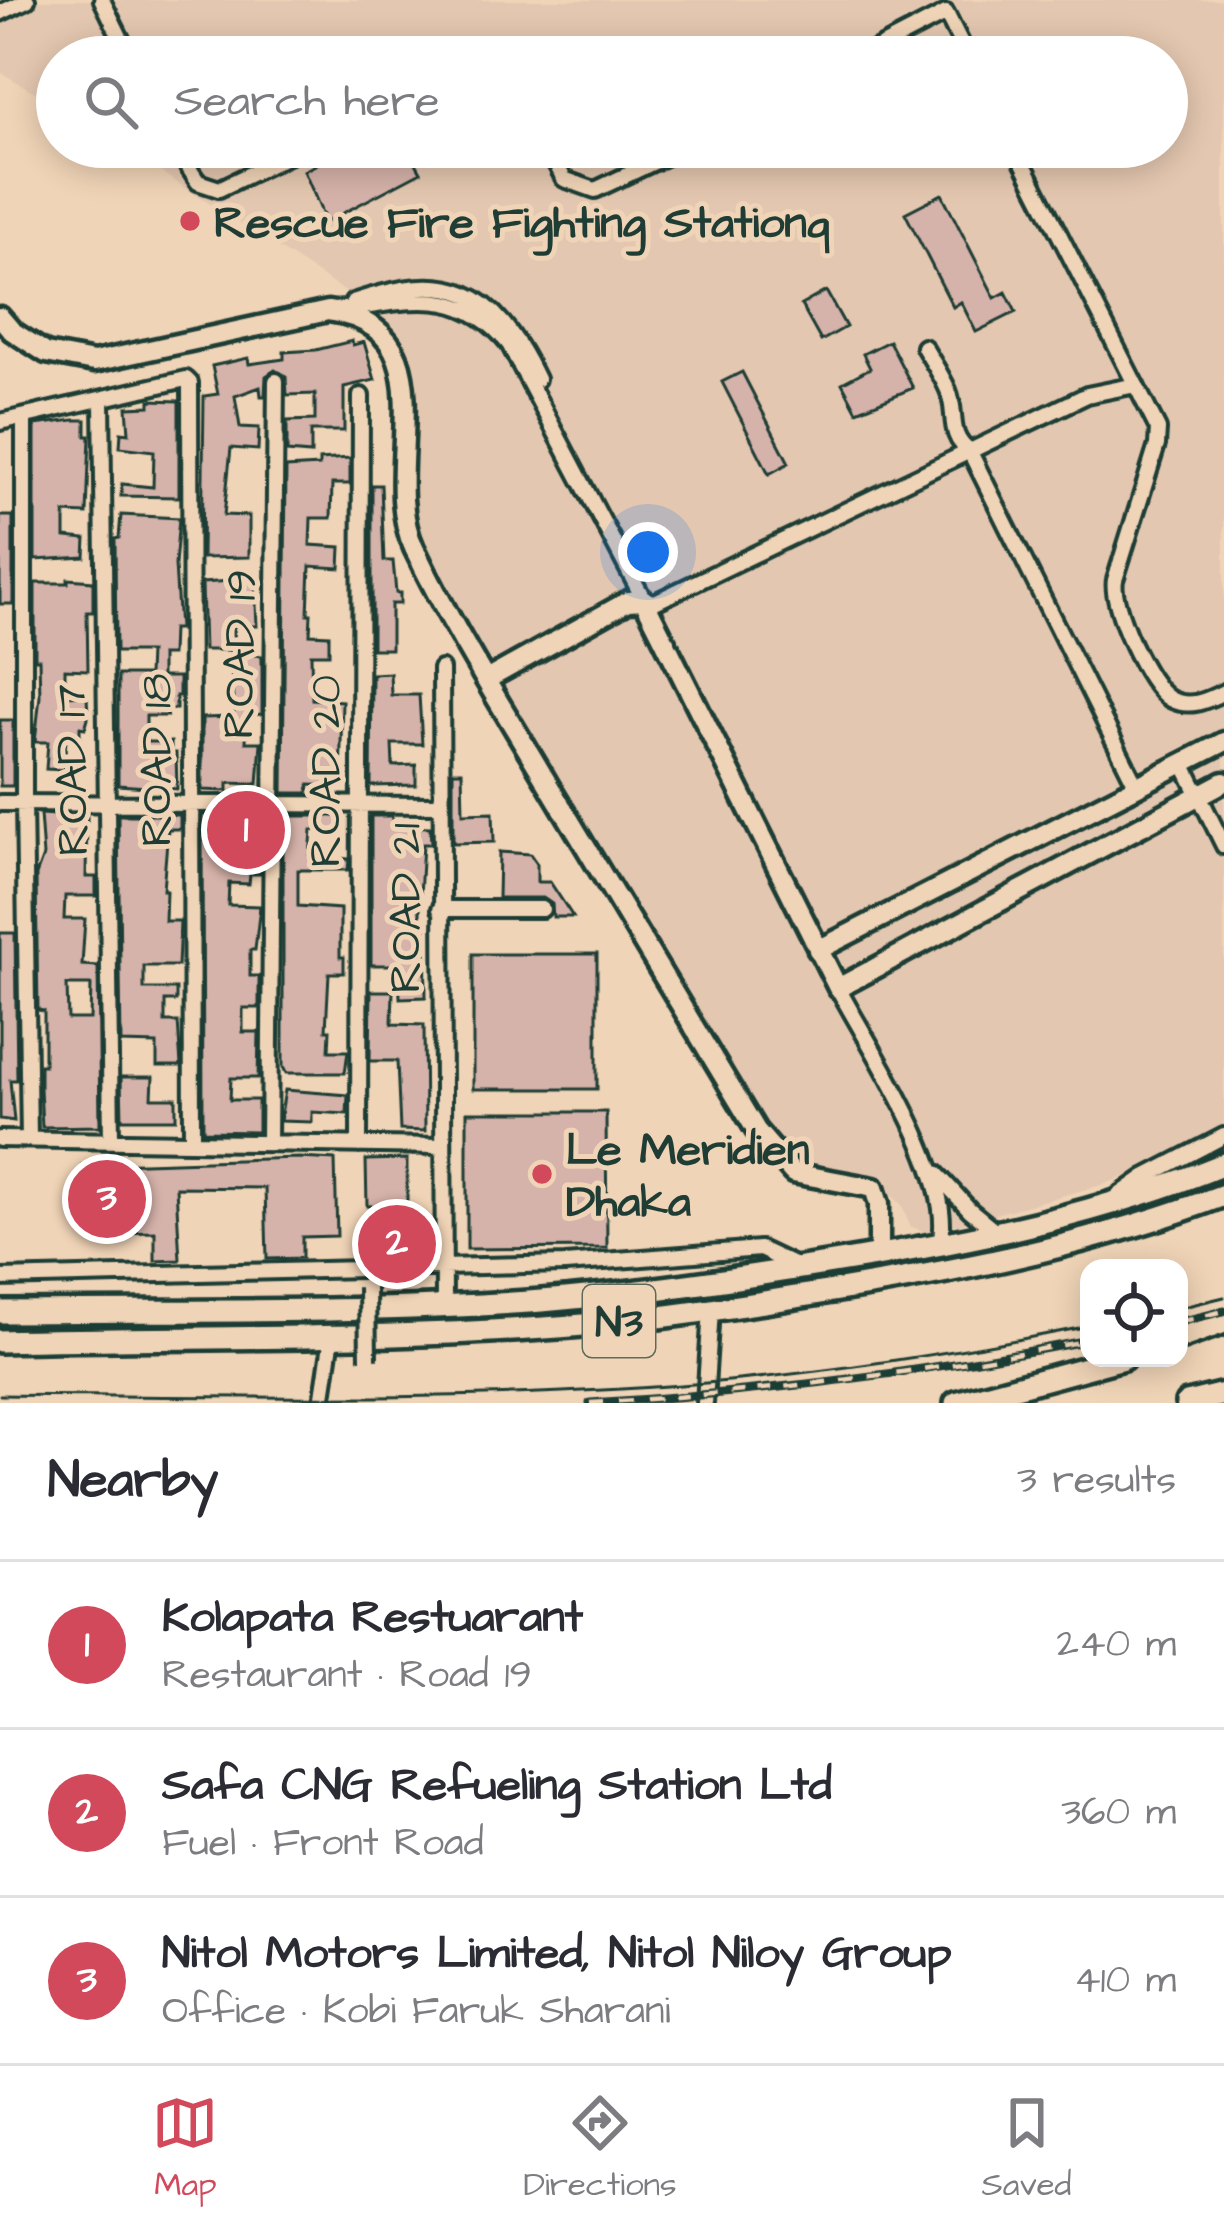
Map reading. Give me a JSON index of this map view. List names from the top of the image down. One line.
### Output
{"streets":{"highway":["N3"],"street":["ROAD 19","ROAD 18","ROAD 17","ROAD 20","ROAD 21"]},"crossings":[["ROAD 18","ROAD 17"],["ROAD 21","N3"]],"places":["Rescue Fire Fighting Stationq","Le Meridien Dhaka"],"page":{"search":"Search here","pins":["1","3","2"],"heading":["Nearby","3 results"],"list":[{"mark":"1","name":"Kolapata Restuarant","note":"Restaurant · Road 19","value":"240 m"},{"mark":"2","name":"Safa CNG Refueling Station Ltd","note":"Fuel · Front Road","value":"360 m"},{"mark":"3","name":"Nitol Motors Limited, Nitol Niloy Group","note":"Office · Kobi Faruk Sharani","value":"410 m"}],"nav":["Map","Directions","Saved"]}}
